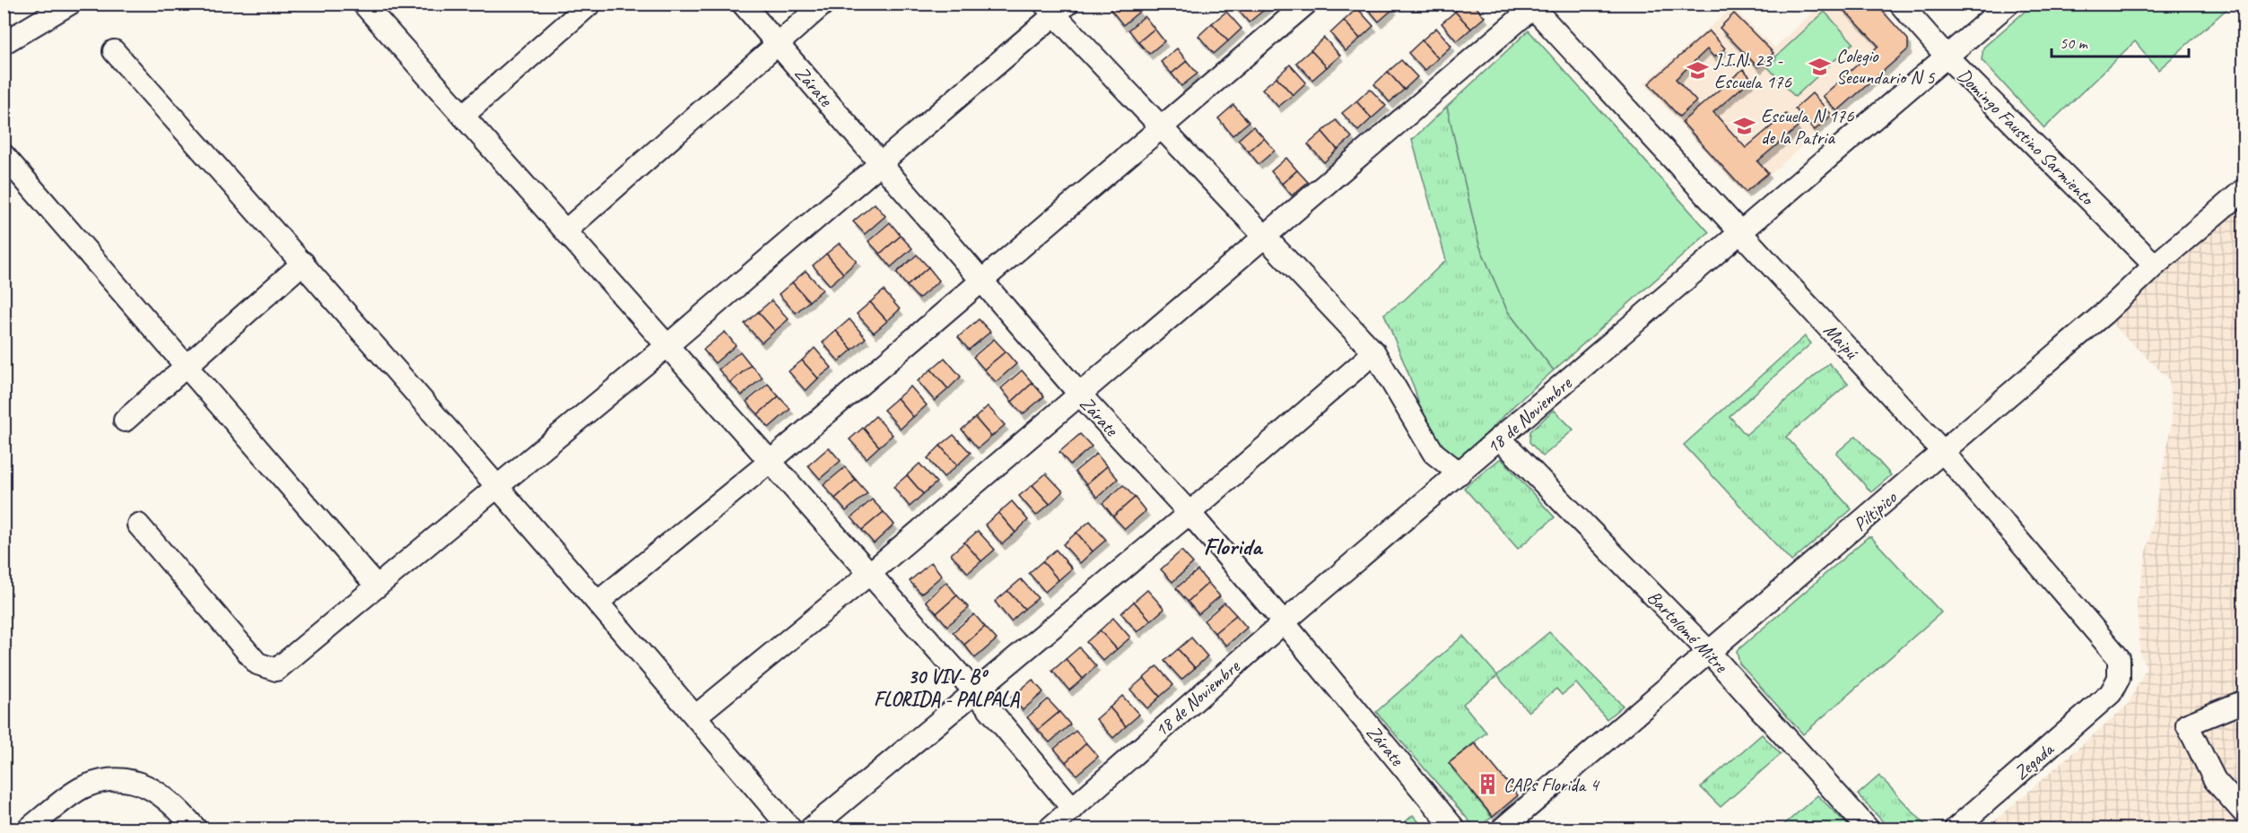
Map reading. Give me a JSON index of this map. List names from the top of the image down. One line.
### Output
{"streets":{"street":["Zárate","Domingo Faustino Sarmiento","Maipú","18 de Noviembre","Piltipico","Bartolomé Mitre","Zegada"]},"crossings":[["Zárate","18 de Noviembre"],["Domingo Faustino Sarmiento","18 de Noviembre"],["Domingo Faustino Sarmiento","Piltipico"],["Maipú","18 de Noviembre"],["Maipú","Piltipico"],["Maipú","Zegada"],["18 de Noviembre","Bartolomé Mitre"],["Piltipico","Bartolomé Mitre"]],"districts":["Florida","30 VIV- Bº FLORIDA - PALPALA"],"places":{"school or university":["Colegio Secundario N 5","J.I.N. 23 - Escuela 176","Escuela N 176 de la Patria"],"building":["CAPs Florida 4"]},"scale_bar":"50 m"}
